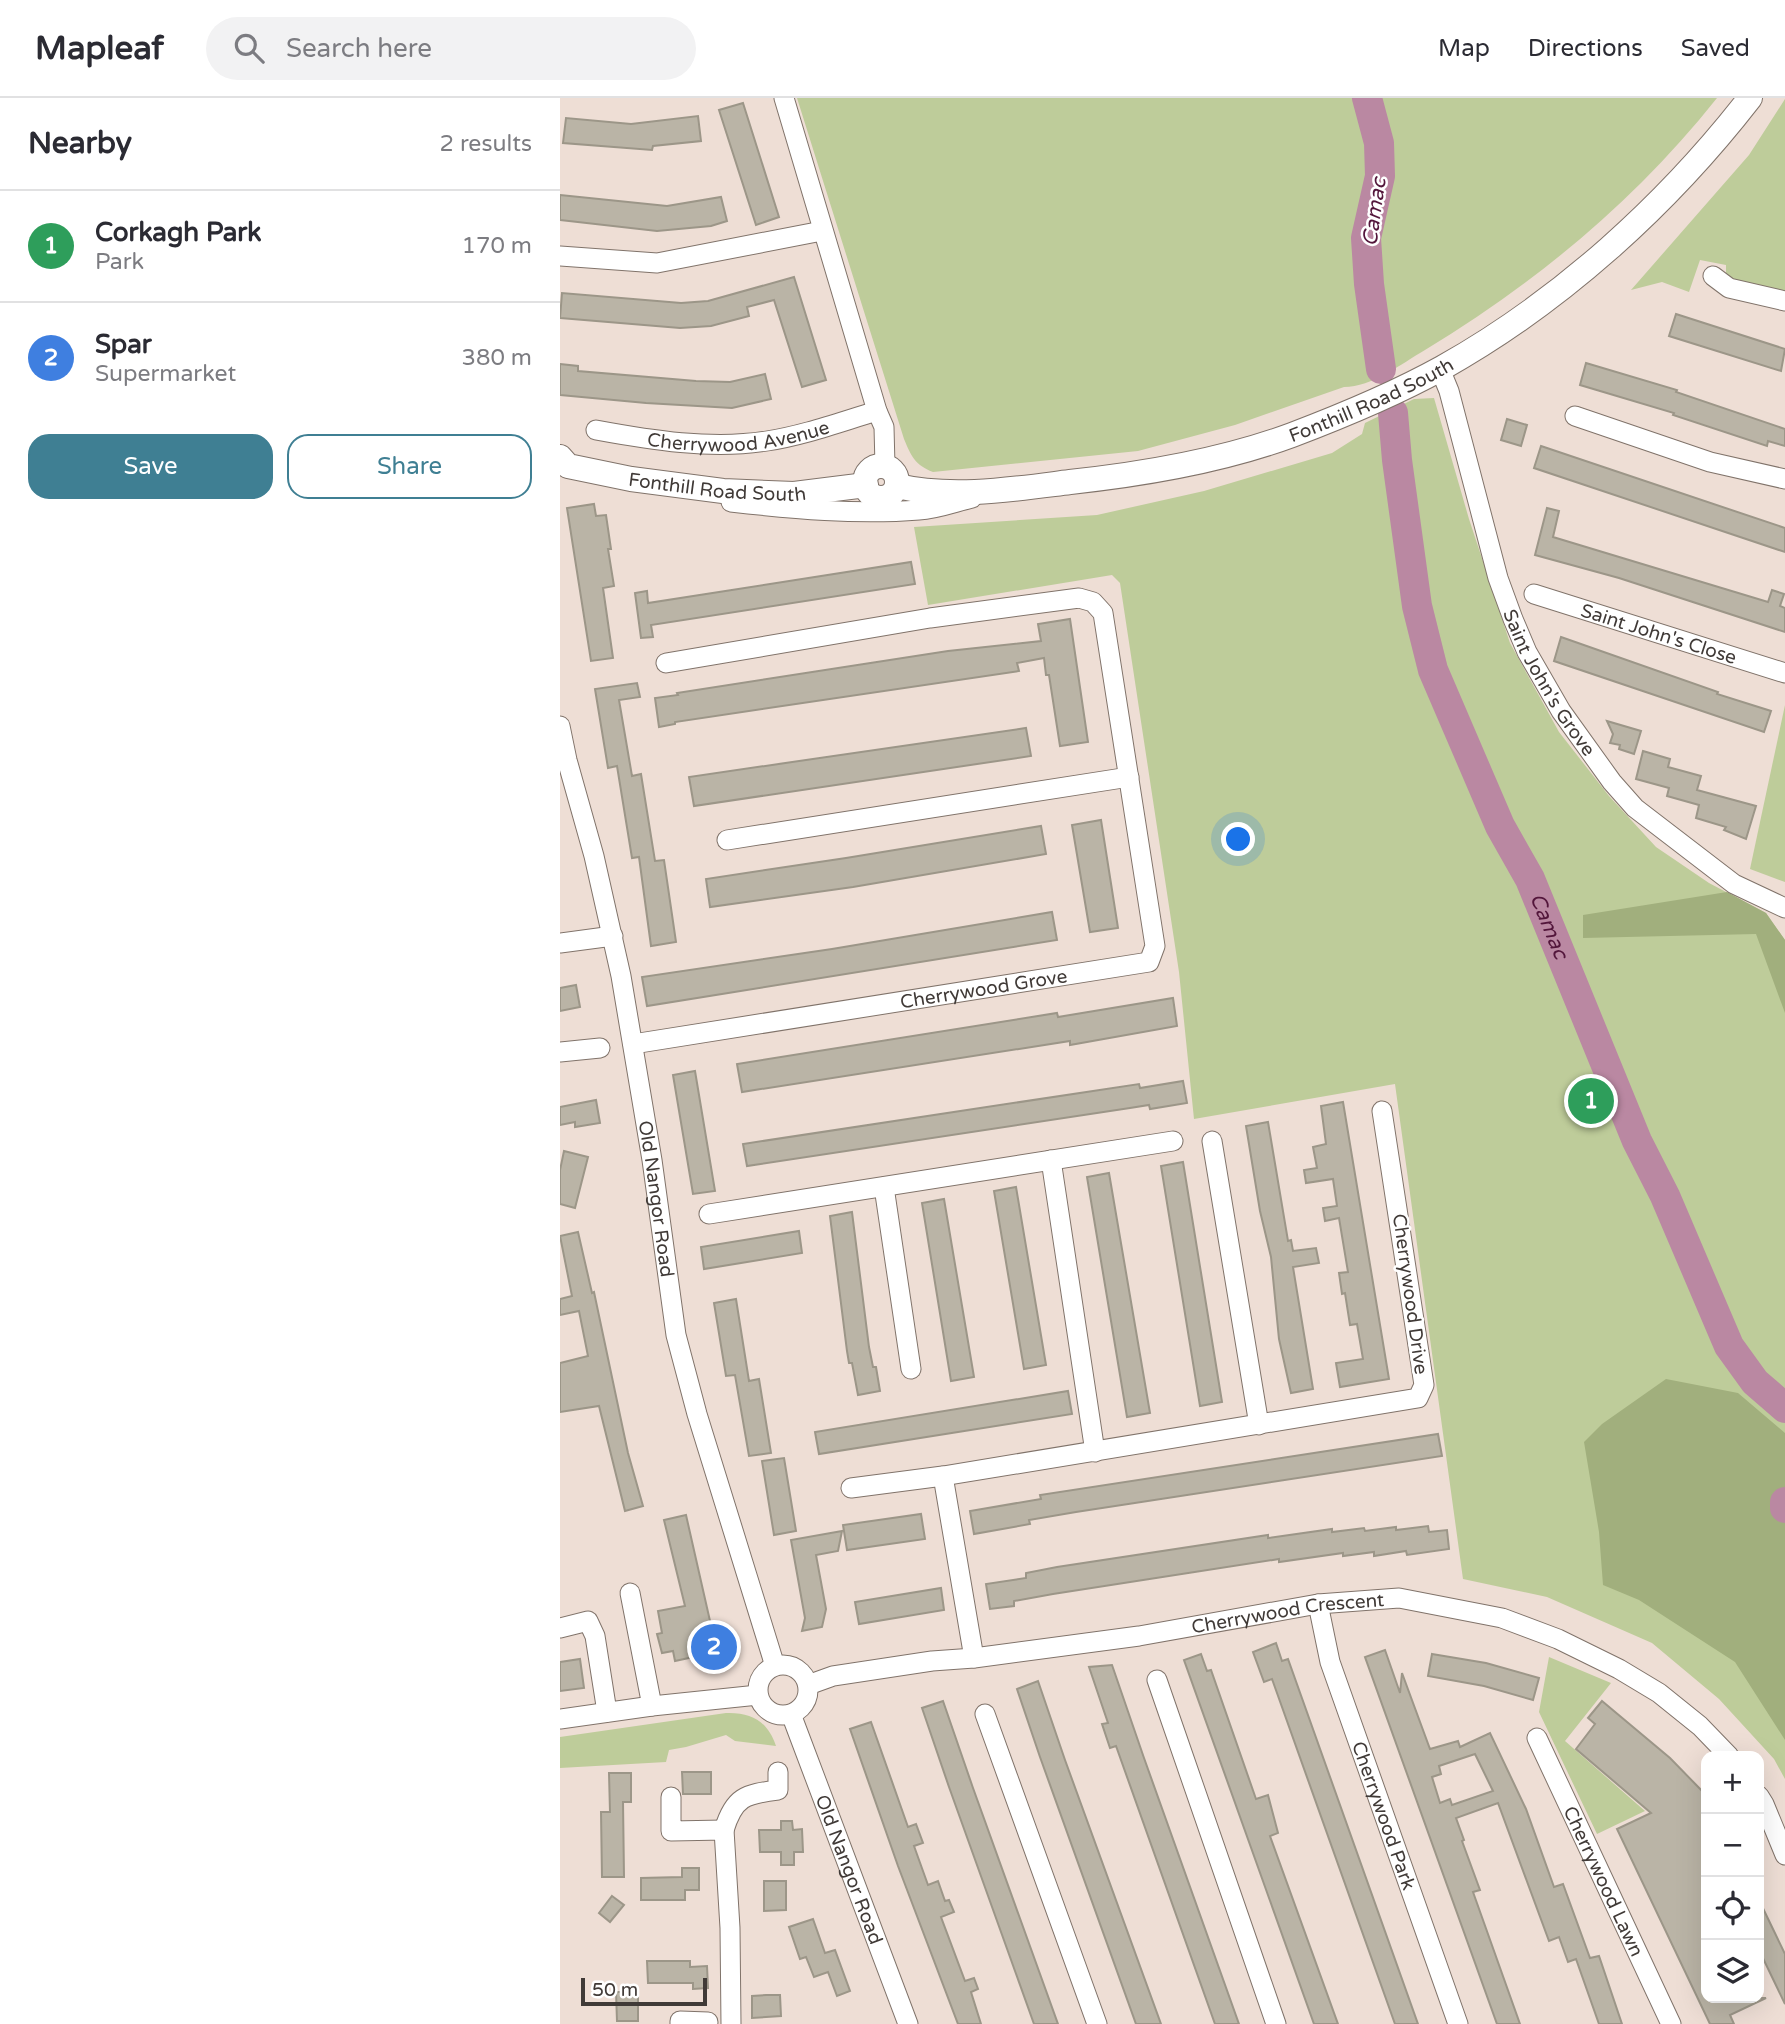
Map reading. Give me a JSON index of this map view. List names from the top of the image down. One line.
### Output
{"streets":{"main road":["Fonthill Road South"],"street":["Cherrywood Avenue","Saint John's Close","Saint John's Grove","Cherrywood Grove","Old Nangor Road","Cherrywood Drive","Cherrywood Crescent","Cherrywood Park","Cherrywood Lawn"]},"crossings":[["Fonthill Road South","Saint John's Grove"],["Cherrywood Grove","Old Nangor Road"],["Old Nangor Road","Cherrywood Crescent"],["Cherrywood Crescent","Cherrywood Park"]],"water":["Camac"],"scale_bar":"50 m","page":{"header":"Mapleaf","search":"Search here","nav":["Map","Directions","Saved"],"heading":["Nearby","2 results"],"list":[{"mark":"1","name":"Corkagh Park","note":"Park","value":"170 m"},{"mark":"2","name":"Spar","note":"Supermarket","value":"380 m"}],"buttons":["Save","Share"],"pins":["1","2"],"map_buttons":["+","−"],"scale":"50 m"}}
